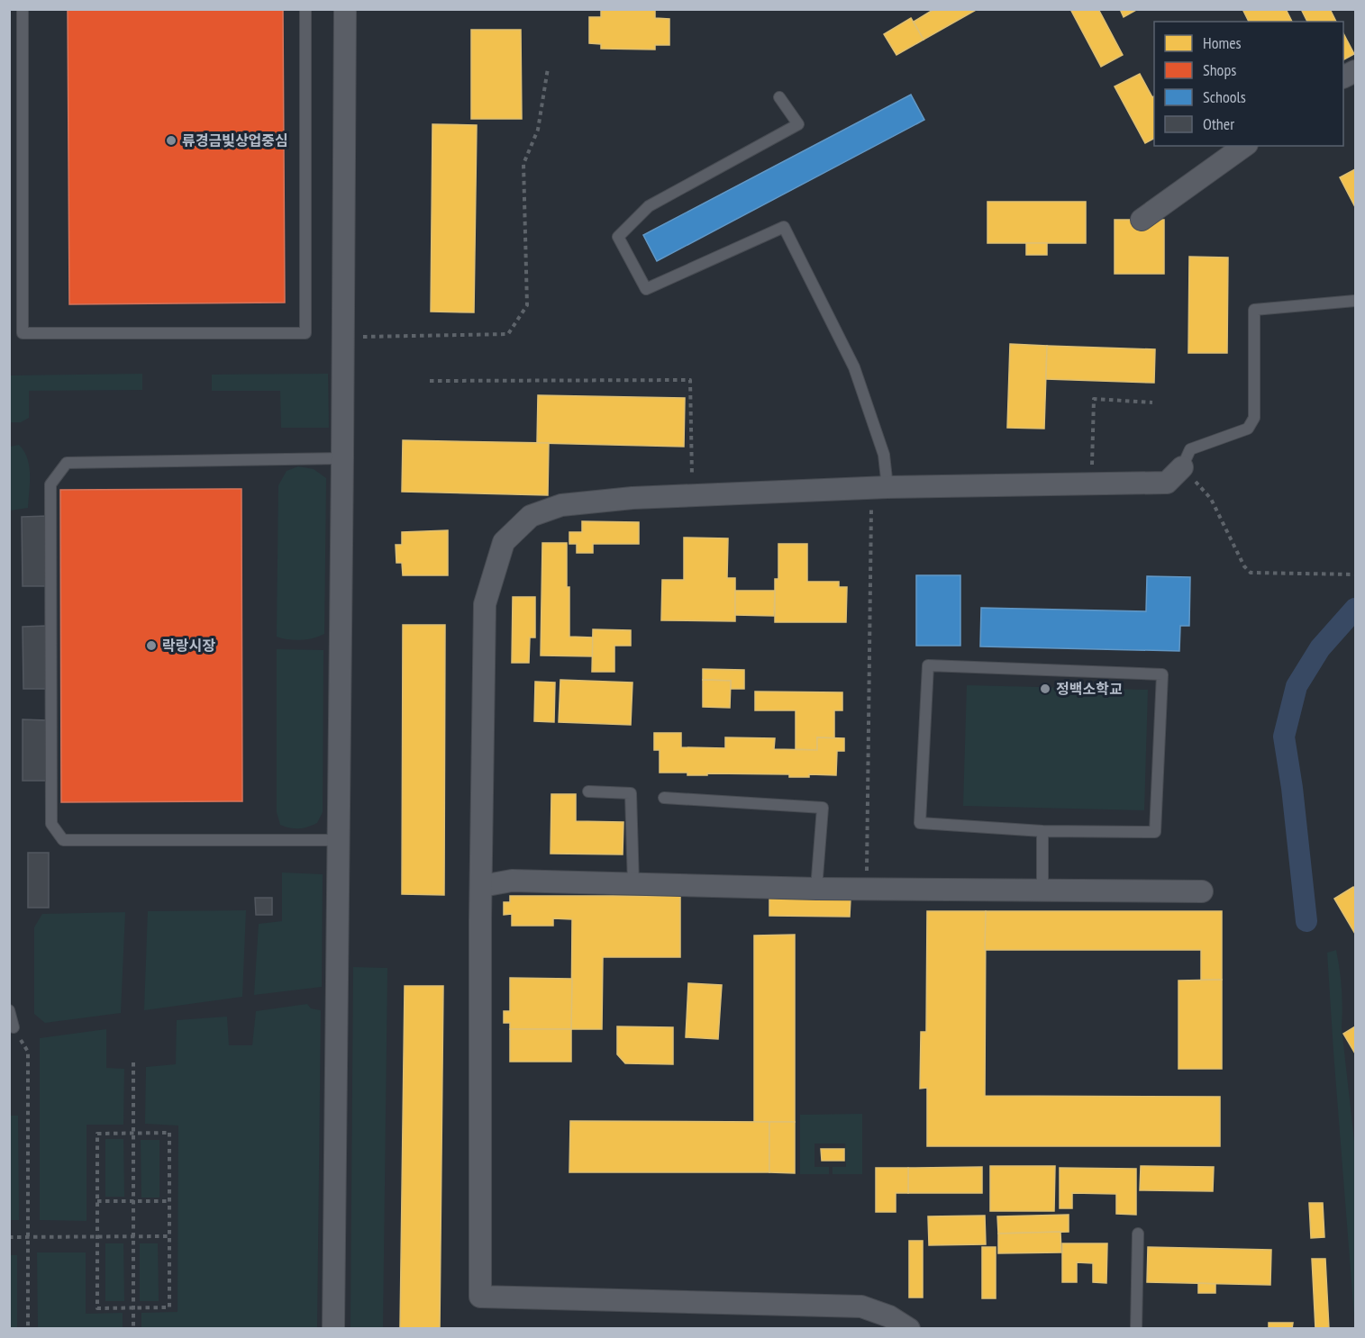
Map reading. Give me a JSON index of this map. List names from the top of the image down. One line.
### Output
{"places":["류경금빛상업중심","락랑시장","정백소학교"],"legend":["Homes","Shops","Schools","Other"]}
